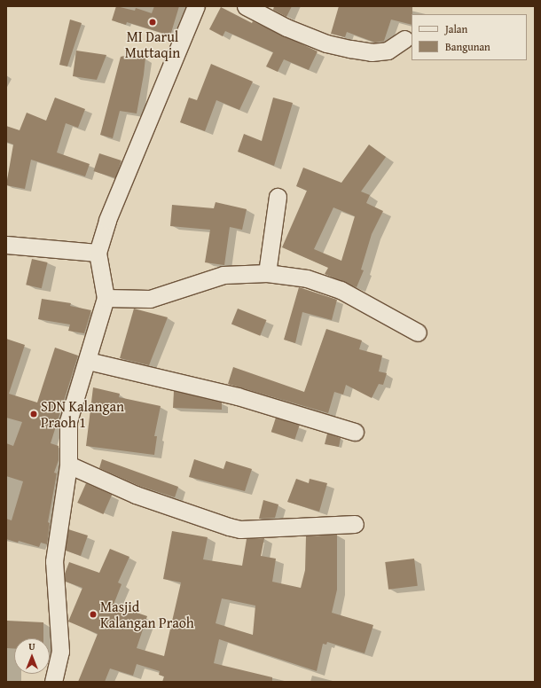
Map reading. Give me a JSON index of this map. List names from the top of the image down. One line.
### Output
{"places":["MI Darul Muttaqin","SDN Kalangan Praoh 1","Masjid Kalangan Praoh"],"legend":["Jalan","Bangunan"],"north":"top"}
